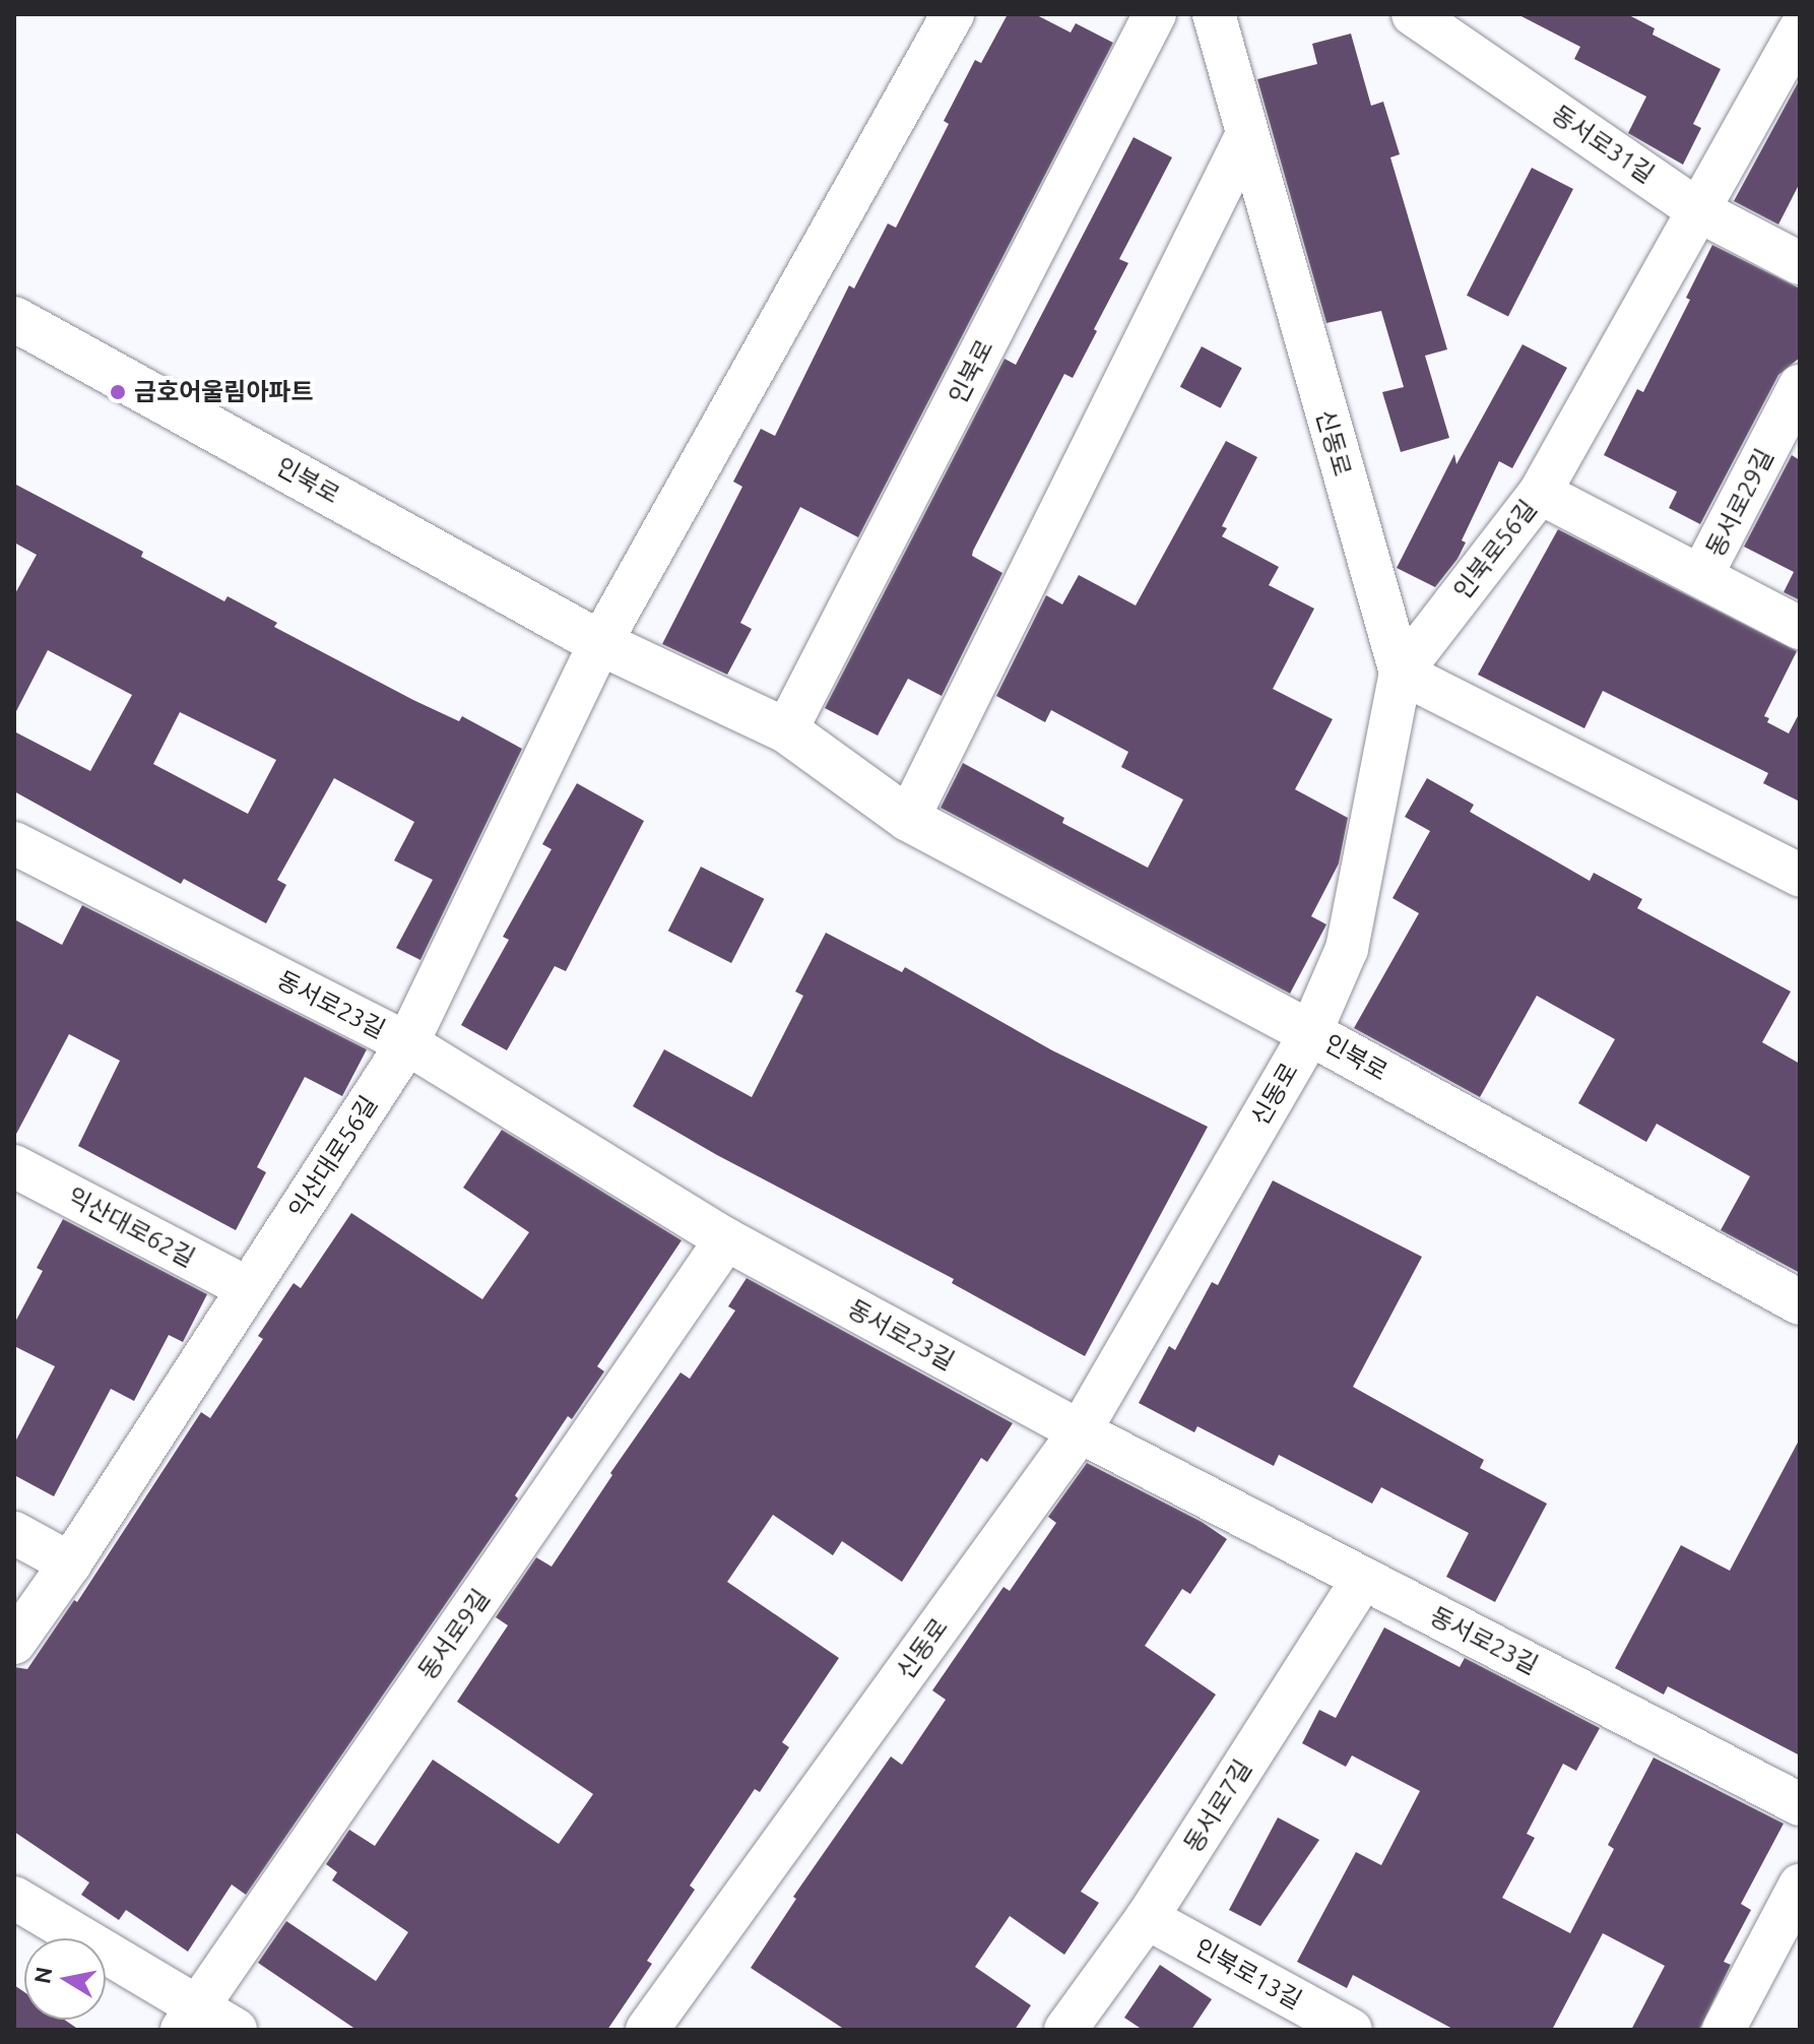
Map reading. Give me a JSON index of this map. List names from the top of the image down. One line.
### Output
{"streets":{"street":["동서로31길","인북로","신동로","동서로29길","인북로56길","동서로23길","익산대로56길","익산대로62길","동서로9길","동서로7길","인북로13길"]},"crossings":[["동서로31길","인북로56길"],["인북로","신동로"],["인북로","익산대로56길"],["신동로","인북로56길"],["신동로","동서로23길"],["동서로29길","인북로56길"],["동서로23길","익산대로56길"],["동서로23길","동서로9길"],["동서로23길","동서로7길"],["익산대로56길","익산대로62길"],["동서로7길","인북로13길"]],"places":["금호어울림아파트"],"north":"left"}
